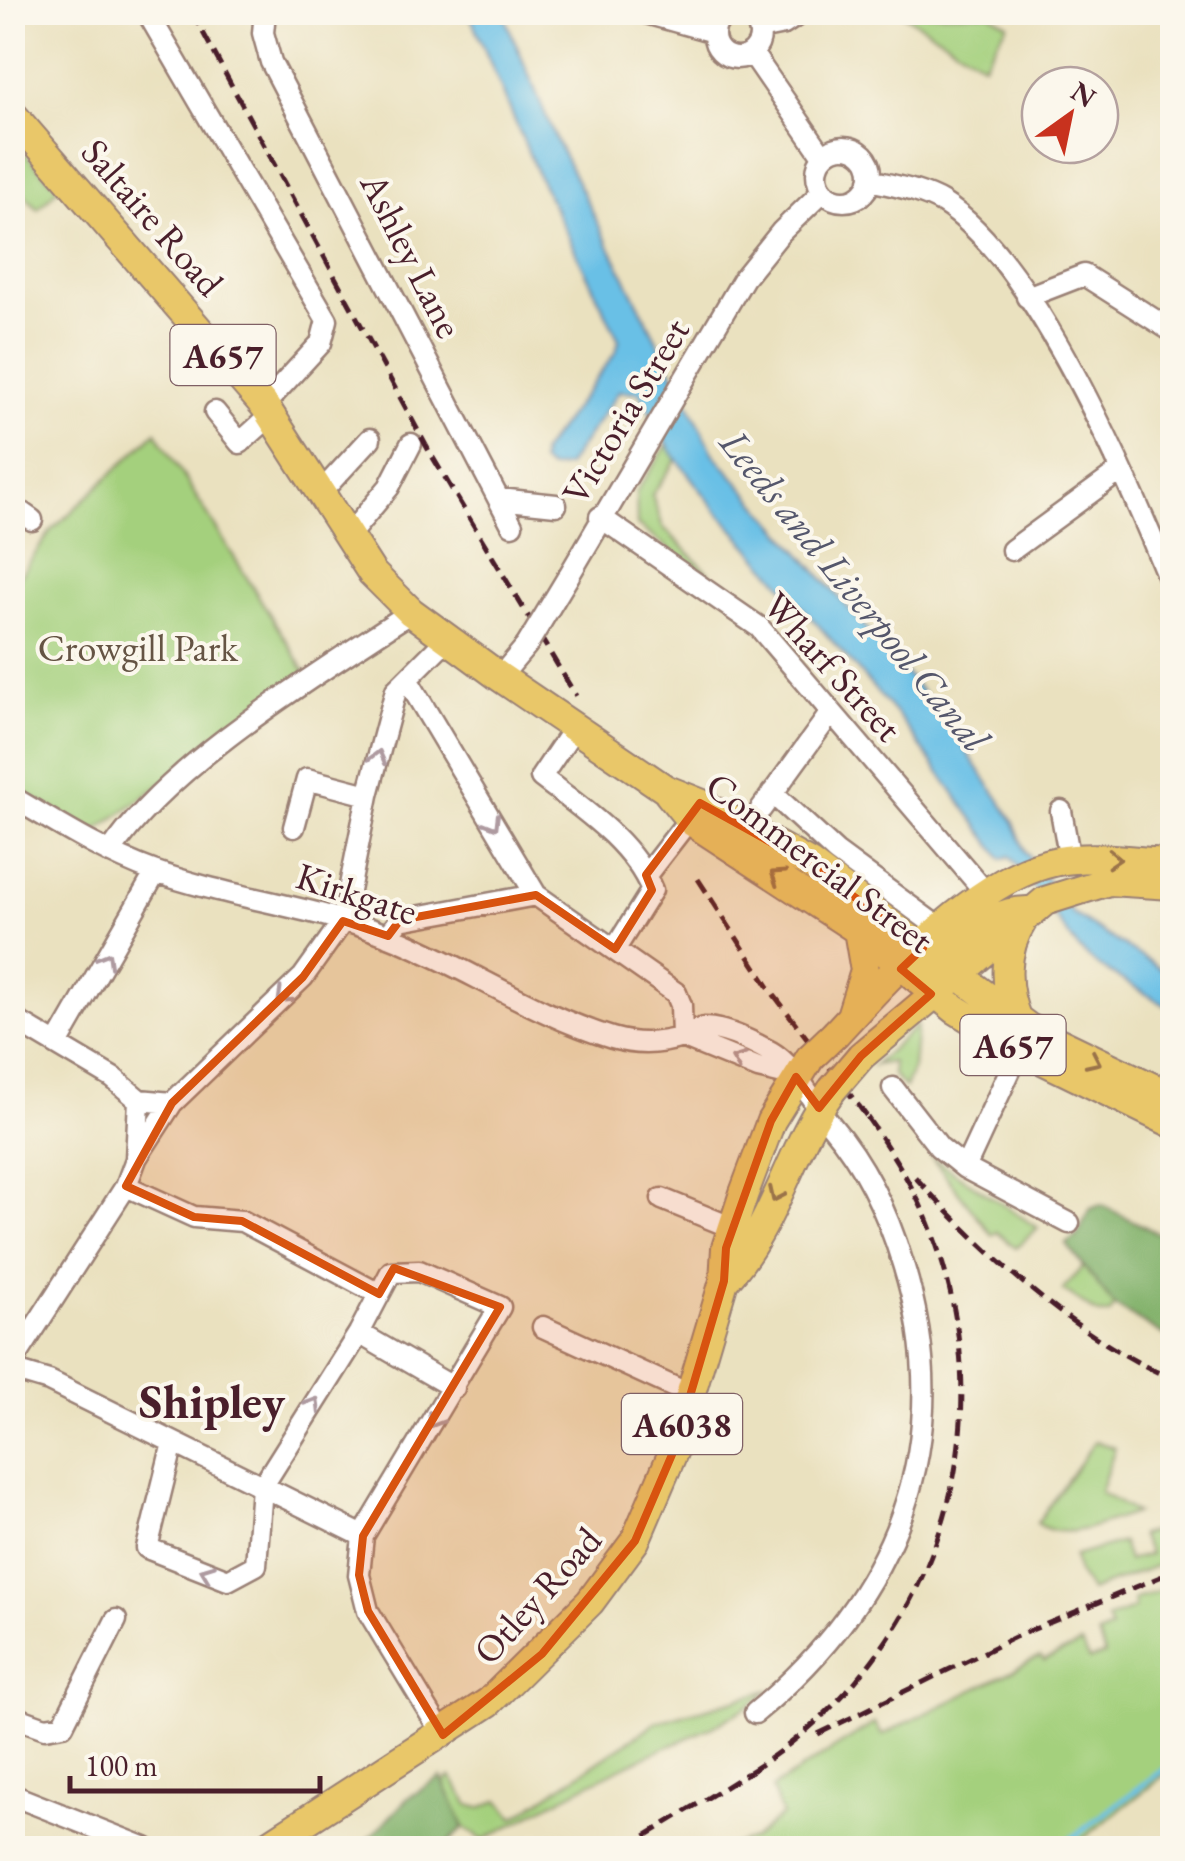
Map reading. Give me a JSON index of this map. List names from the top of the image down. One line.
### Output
{"streets":{"main road":["Saltaire Road","A657","Commercial Street","A6038","Otley Road"],"street":["Ashley Lane","Victoria Street","Wharf Street","Kirkgate"]},"crossings":[["Saltaire Road","Commercial Street"],["A657","Commercial Street"],["A657","Otley Road"],["Victoria Street","Wharf Street"],["Victoria Street","Commercial Street"],["Wharf Street","Otley Road"],["Commercial Street","Otley Road"],["Kirkgate","Otley Road"]],"districts":["Shipley"],"water":["Leeds and Liverpool Canal"],"parks":["Crowgill Park"],"scale_bar":"100 m","north":"top right"}
